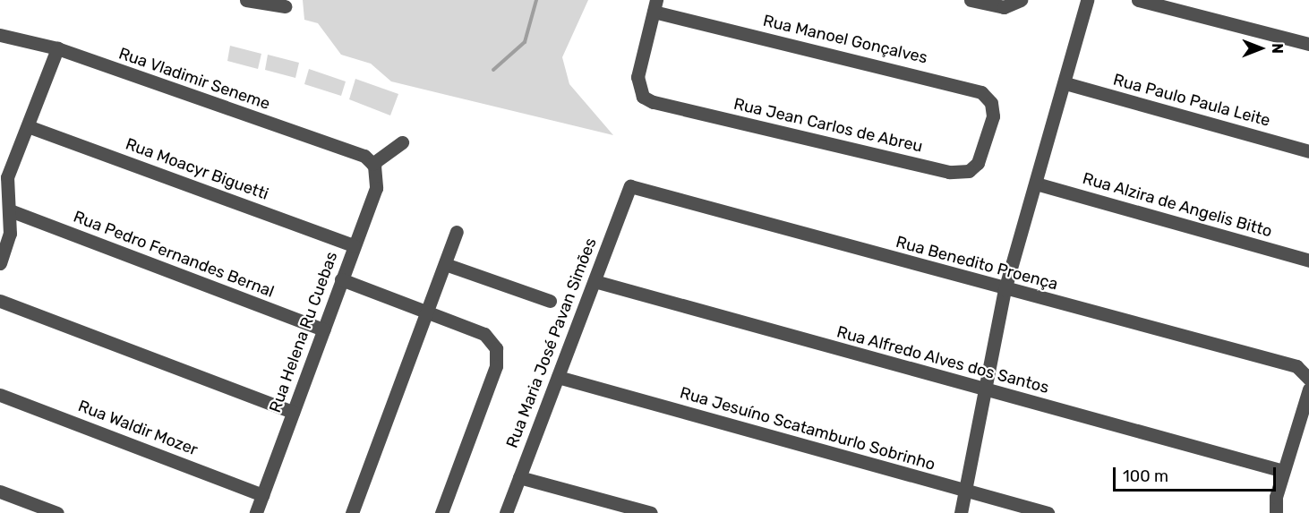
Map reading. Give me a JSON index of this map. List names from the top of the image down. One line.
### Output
{"streets":{"street":["Rua Manoel Gonçalves","Rua Vladimir Seneme","Rua Paulo Paula Leite","Rua Jean Carlos de Abreu","Rua Moacyr Biguetti","Rua Alzira de Angelis Bitto","Rua Pedro Fernandes Bernal","Rua Benedito Proença","Rua Helena Ru Cuebas","Rua Maria José Pavan Simões","Rua Alfredo Alves dos Santos","Rua Waldir Mozer","Rua Jesuíno Scatamburlo Sobrinho"]},"crossings":[["Rua Manoel Gonçalves","Rua Jean Carlos de Abreu"],["Rua Vladimir Seneme","Rua Helena Ru Cuebas"],["Rua Moacyr Biguetti","Rua Helena Ru Cuebas"],["Rua Pedro Fernandes Bernal","Rua Helena Ru Cuebas"],["Rua Benedito Proença","Rua Maria José Pavan Simões"],["Rua Helena Ru Cuebas","Rua Waldir Mozer"],["Rua Maria José Pavan Simões","Rua Alfredo Alves dos Santos"],["Rua Maria José Pavan Simões","Rua Jesuíno Scatamburlo Sobrinho"]],"scale_bar":"100 m","north":"right"}
